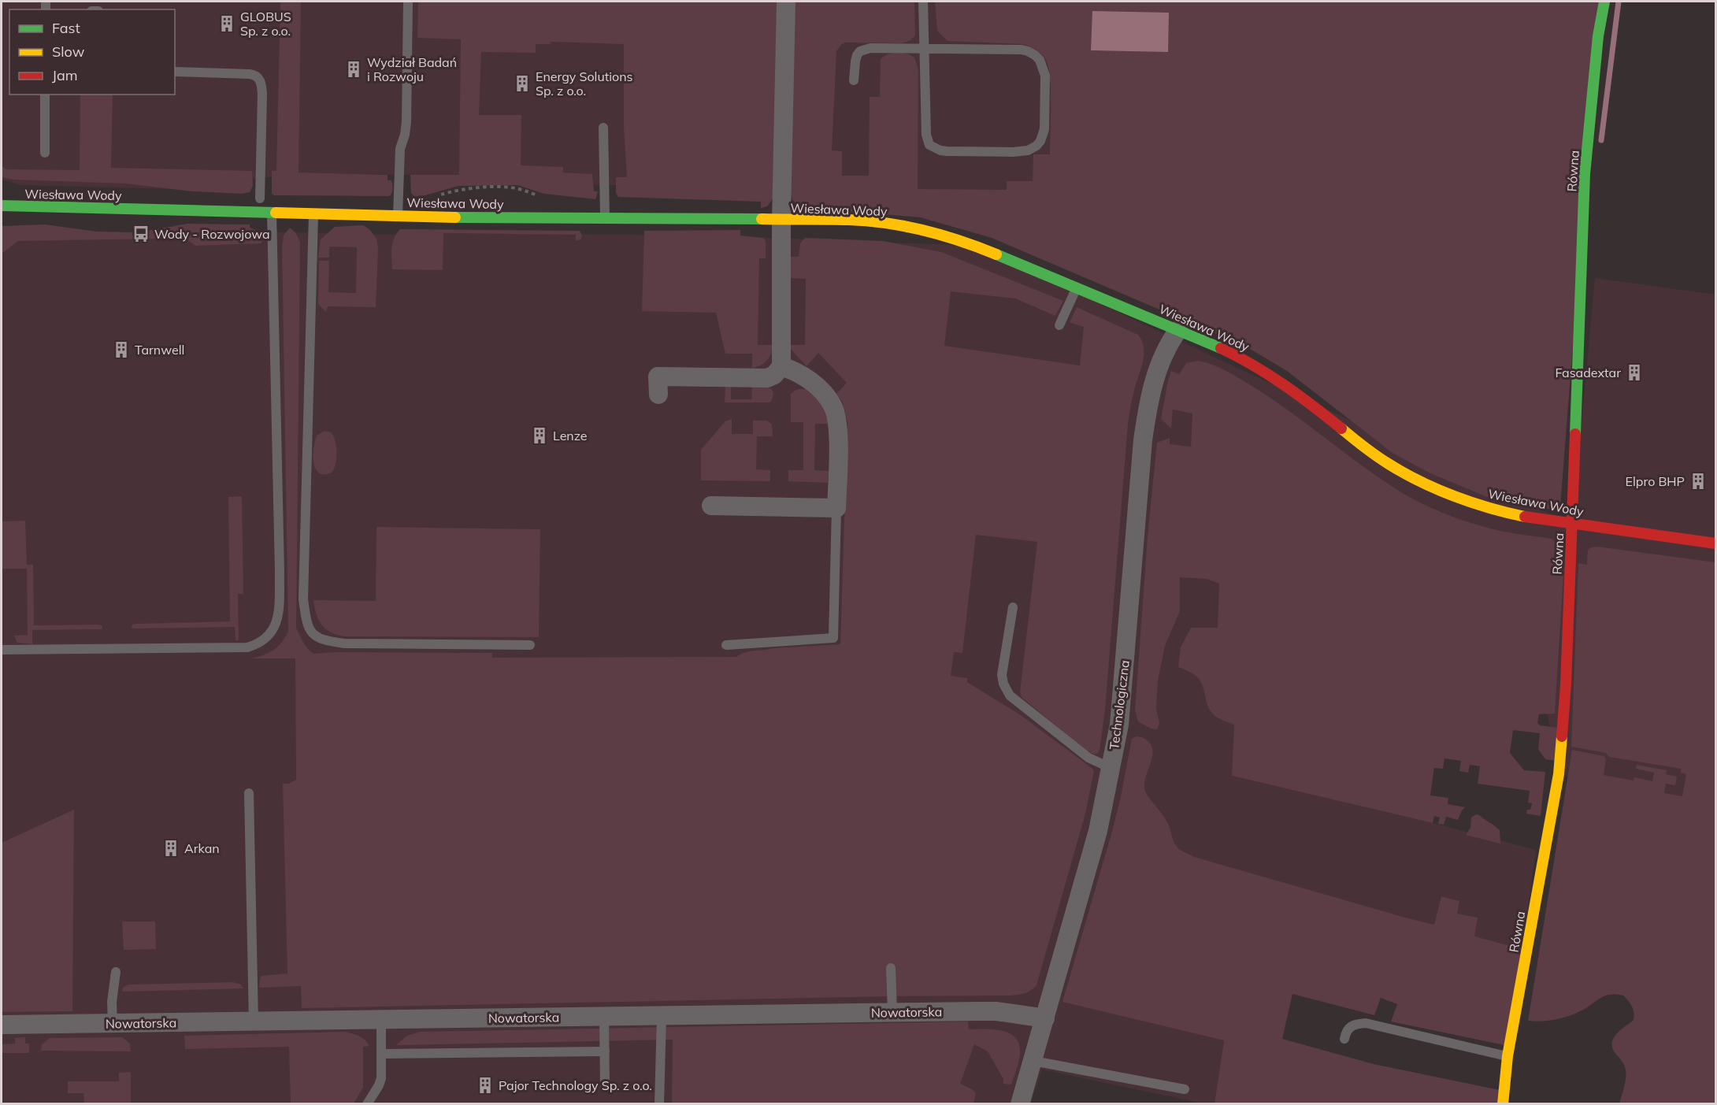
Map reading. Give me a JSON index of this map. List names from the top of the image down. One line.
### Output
{"streets":{"street":["Równa","Wiesława Wody","Technologiczna","Nowatorska"]},"crossings":[["Równa","Wiesława Wody"],["Wiesława Wody","Technologiczna"],["Technologiczna","Nowatorska"]],"places":{"building":["GLOBUS Sp. z o.o.","Wydział Badań i Rozwoju","Energy Solutions Sp. z o.o.","Tarnwell","Fasadextar","Lenze","Elpro BHP","Arkan","Pajor Technology Sp. z o.o."],"bus stop":["Wody - Rozwojowa"]},"legend":["Fast","Slow","Jam"]}
